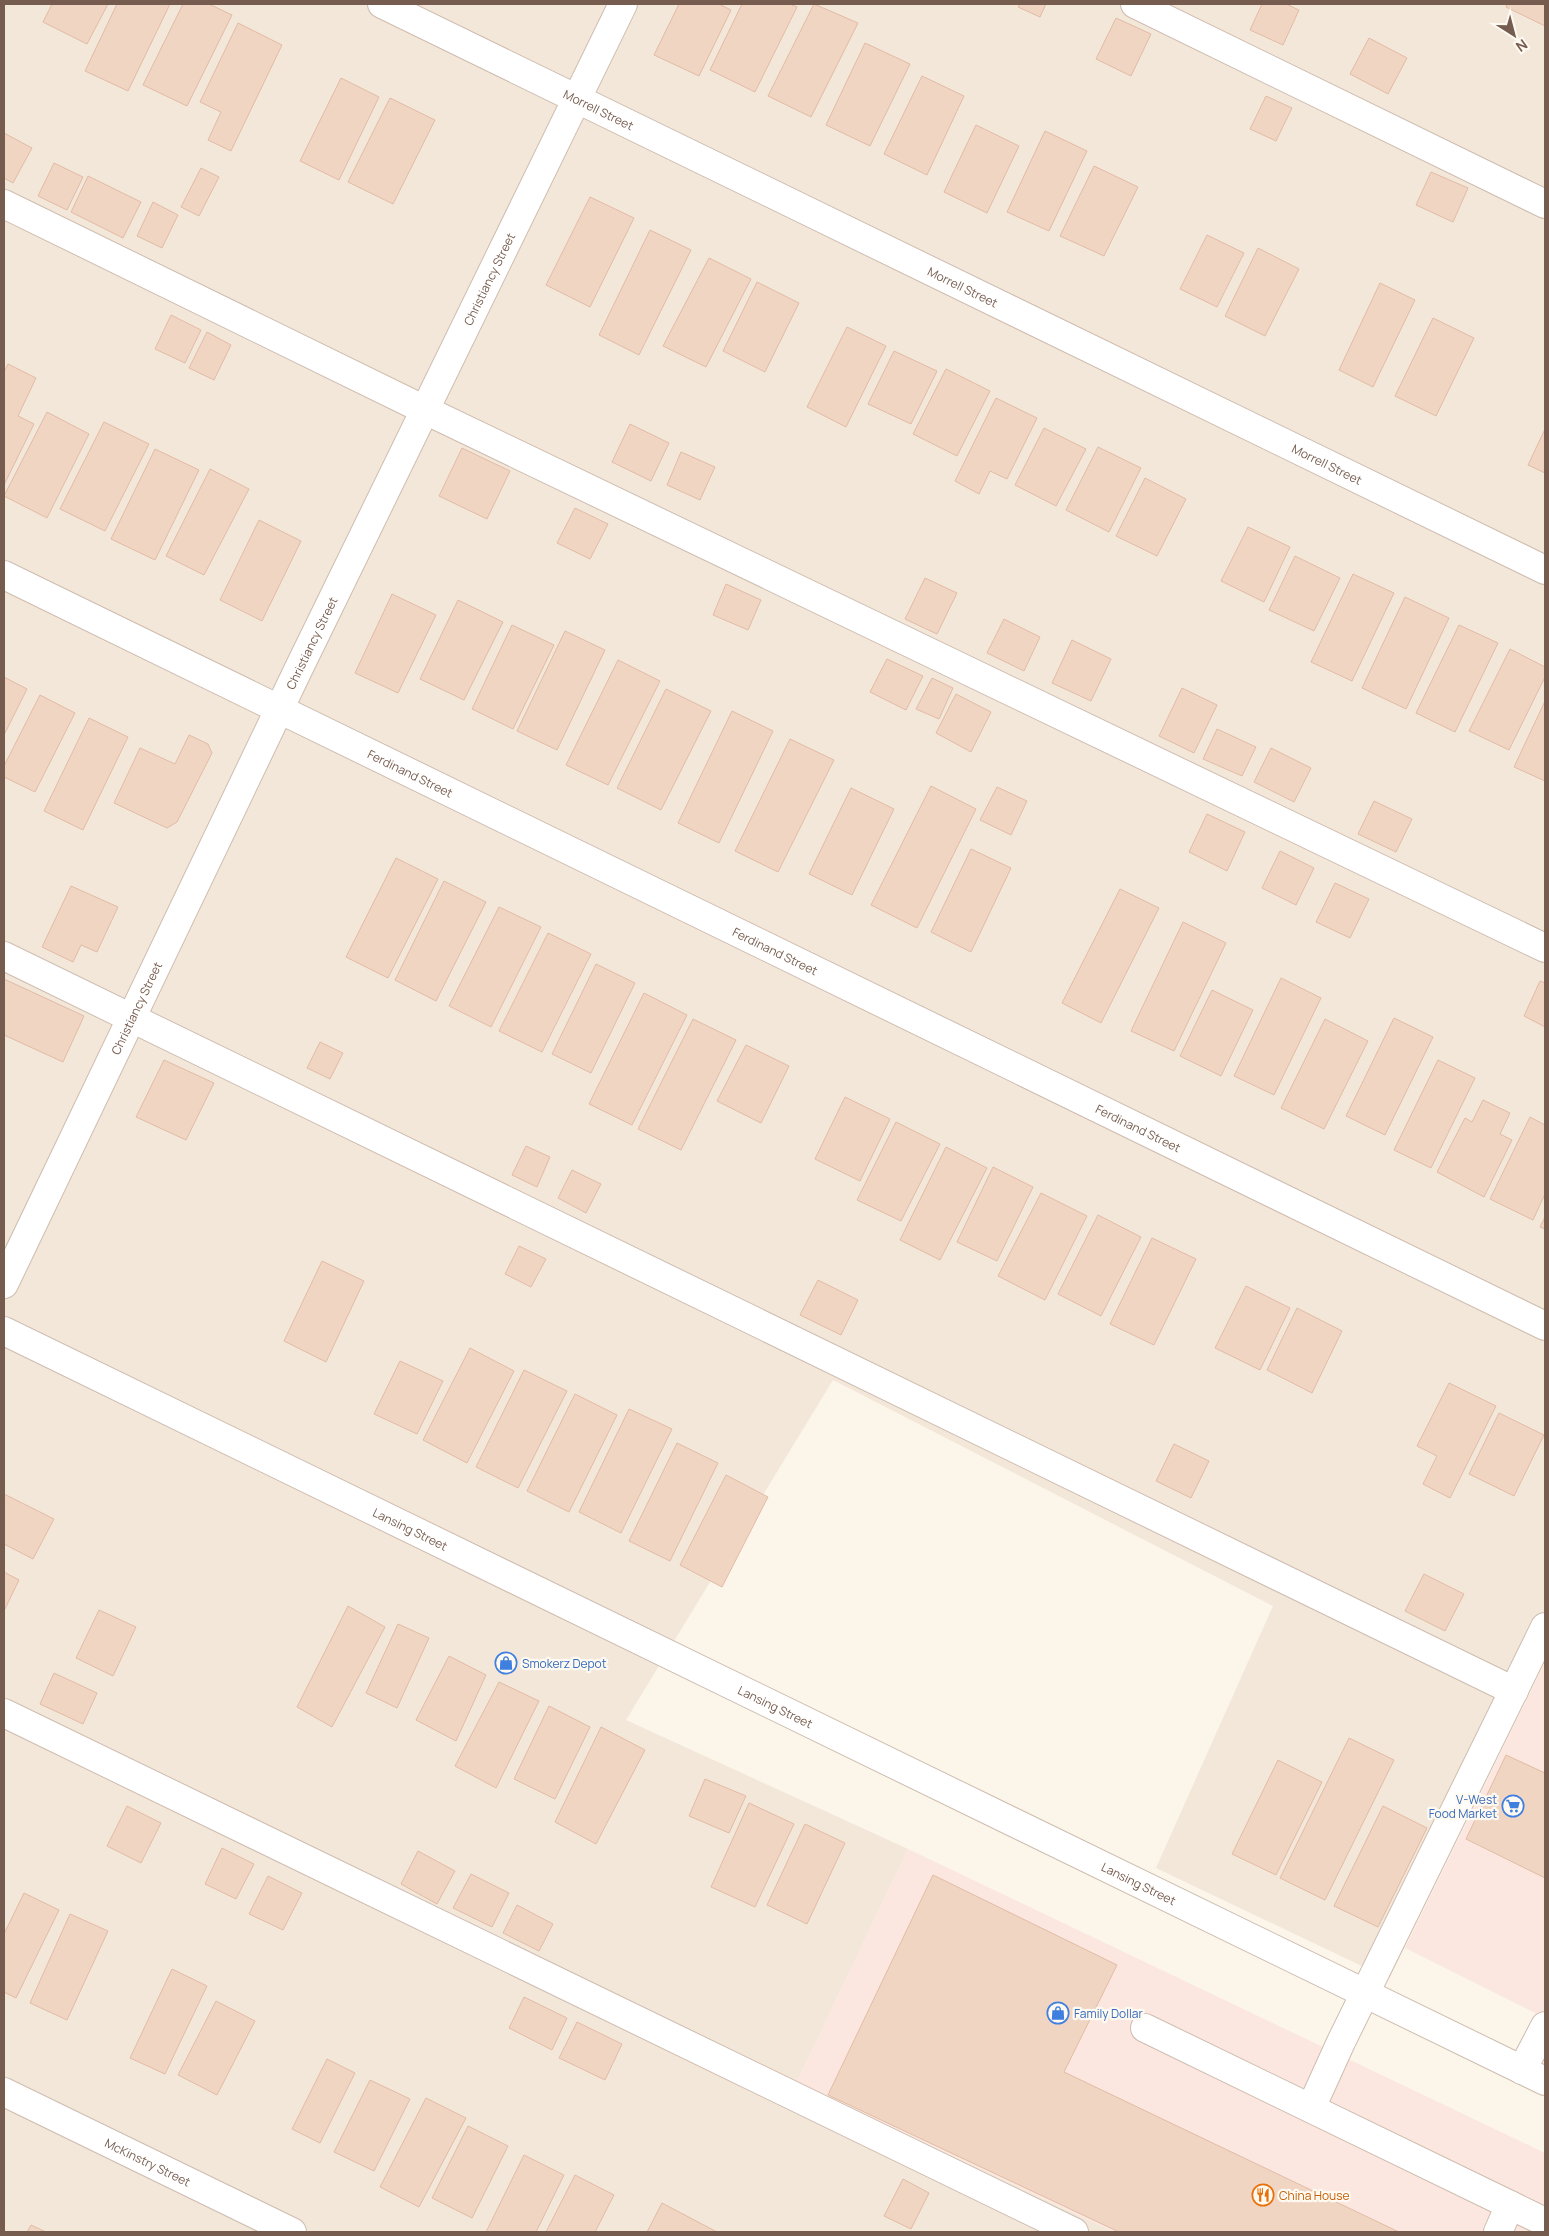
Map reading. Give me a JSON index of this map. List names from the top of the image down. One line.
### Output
{"streets":{"street":["Morrell Street","Christiancy Street","Ferdinand Street","Lansing Street","McKinstry Street"]},"crossings":[["Morrell Street","Christiancy Street"],["Christiancy Street","Ferdinand Street"]],"places":{"shop":["Smokerz Depot","Family Dollar"],"supermarket":["V-West Food Market"],"restaurant":["China House"]},"north":"bottom right"}
